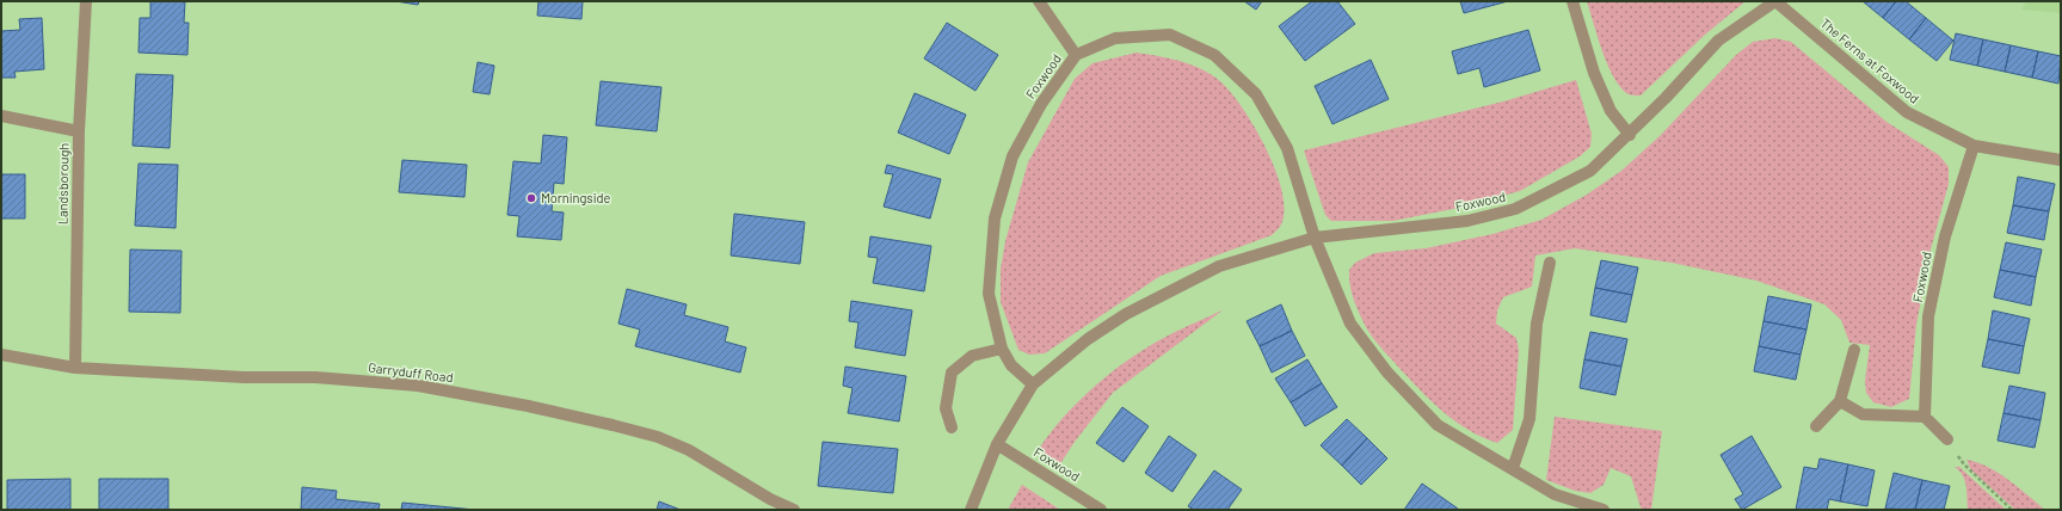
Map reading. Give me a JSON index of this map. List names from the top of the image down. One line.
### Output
{"streets":{"street":["The Ferns at Foxwood","Foxwood","Landsborough","Garryduff Road"]},"crossings":[["The Ferns at Foxwood","Foxwood"],["Landsborough","Garryduff Road"]],"places":["Morningside"]}
